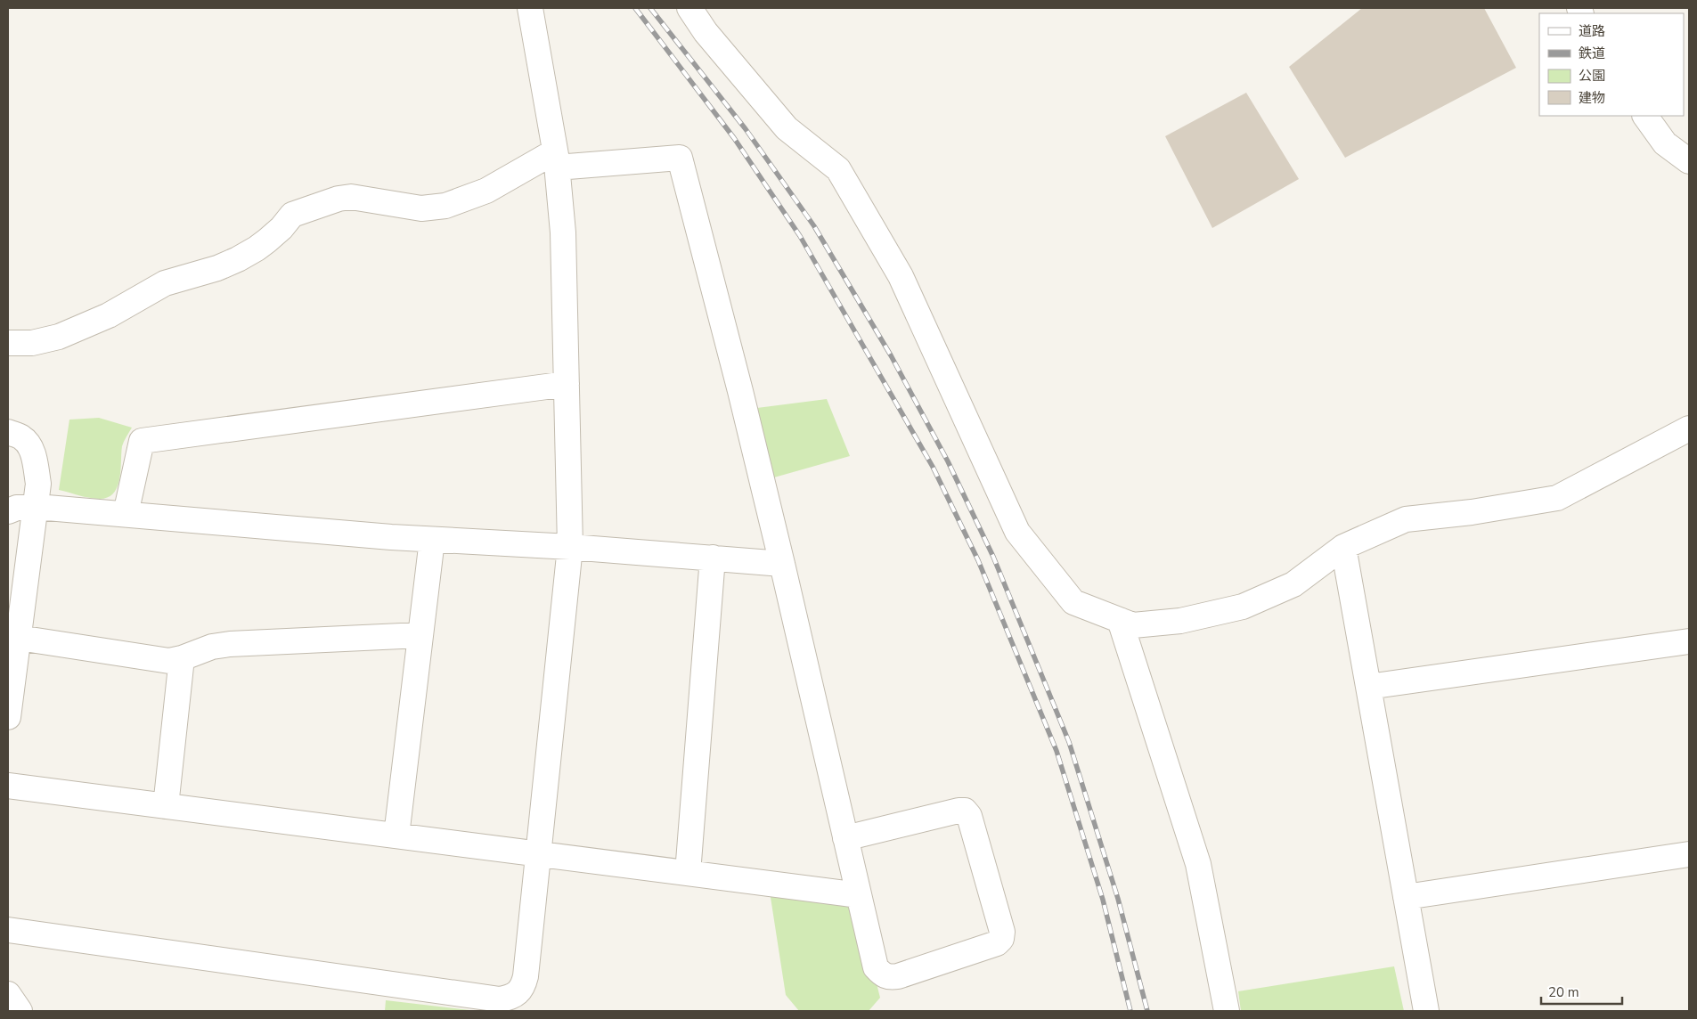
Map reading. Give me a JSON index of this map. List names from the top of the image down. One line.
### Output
{"legend":["道路","鉄道","公園","建物"],"scale_bar":"20 m"}
